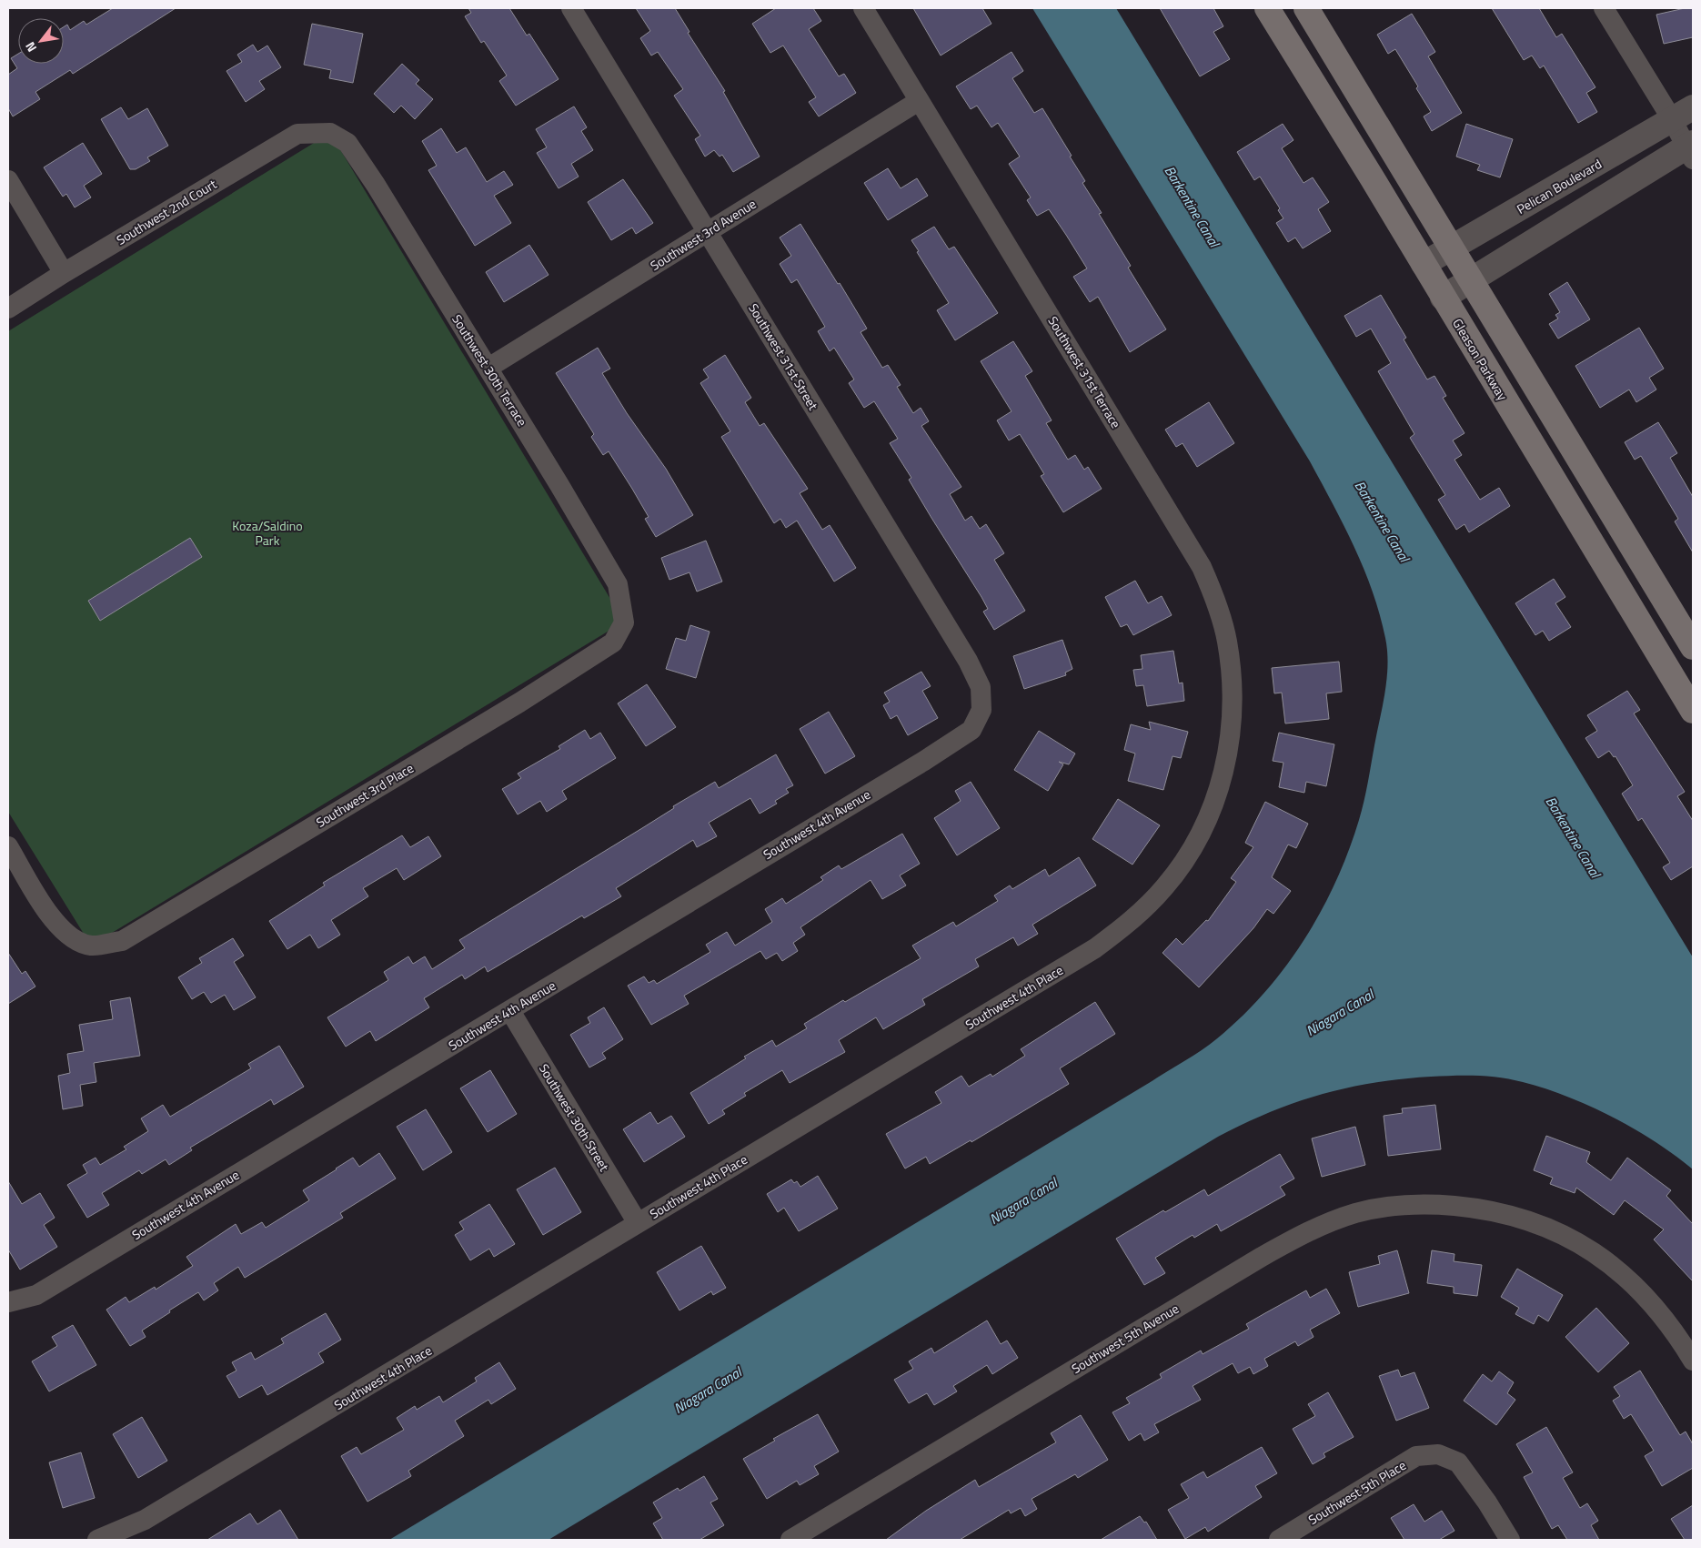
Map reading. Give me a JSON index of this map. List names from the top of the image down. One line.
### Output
{"streets":{"main road":["Gleason Parkway"],"street":["Pelican Boulevard","Southwest 2nd Court","Southwest 3rd Avenue","Southwest 31st Street","Southwest 30th Terrace","Southwest 31st Terrace","Southwest 3rd Place","Southwest 4th Avenue","Southwest 4th Place","Southwest 30th Street","Southwest 5th Avenue","Southwest 5th Place"]},"crossings":[["Pelican Boulevard","Gleason Parkway"],["Southwest 2nd Court","Southwest 30th Terrace"],["Southwest 3rd Avenue","Southwest 31st Street"],["Southwest 3rd Avenue","Southwest 30th Terrace"],["Southwest 3rd Avenue","Southwest 31st Terrace"],["Southwest 31st Street","Southwest 4th Avenue"],["Southwest 30th Terrace","Southwest 3rd Place"],["Southwest 31st Terrace","Southwest 4th Place"],["Southwest 4th Avenue","Southwest 30th Street"],["Southwest 4th Place","Southwest 30th Street"]],"water":["Barkentine Canal","Niagara Canal"],"parks":["Koza/Saldino Park"],"north":"bottom left"}
